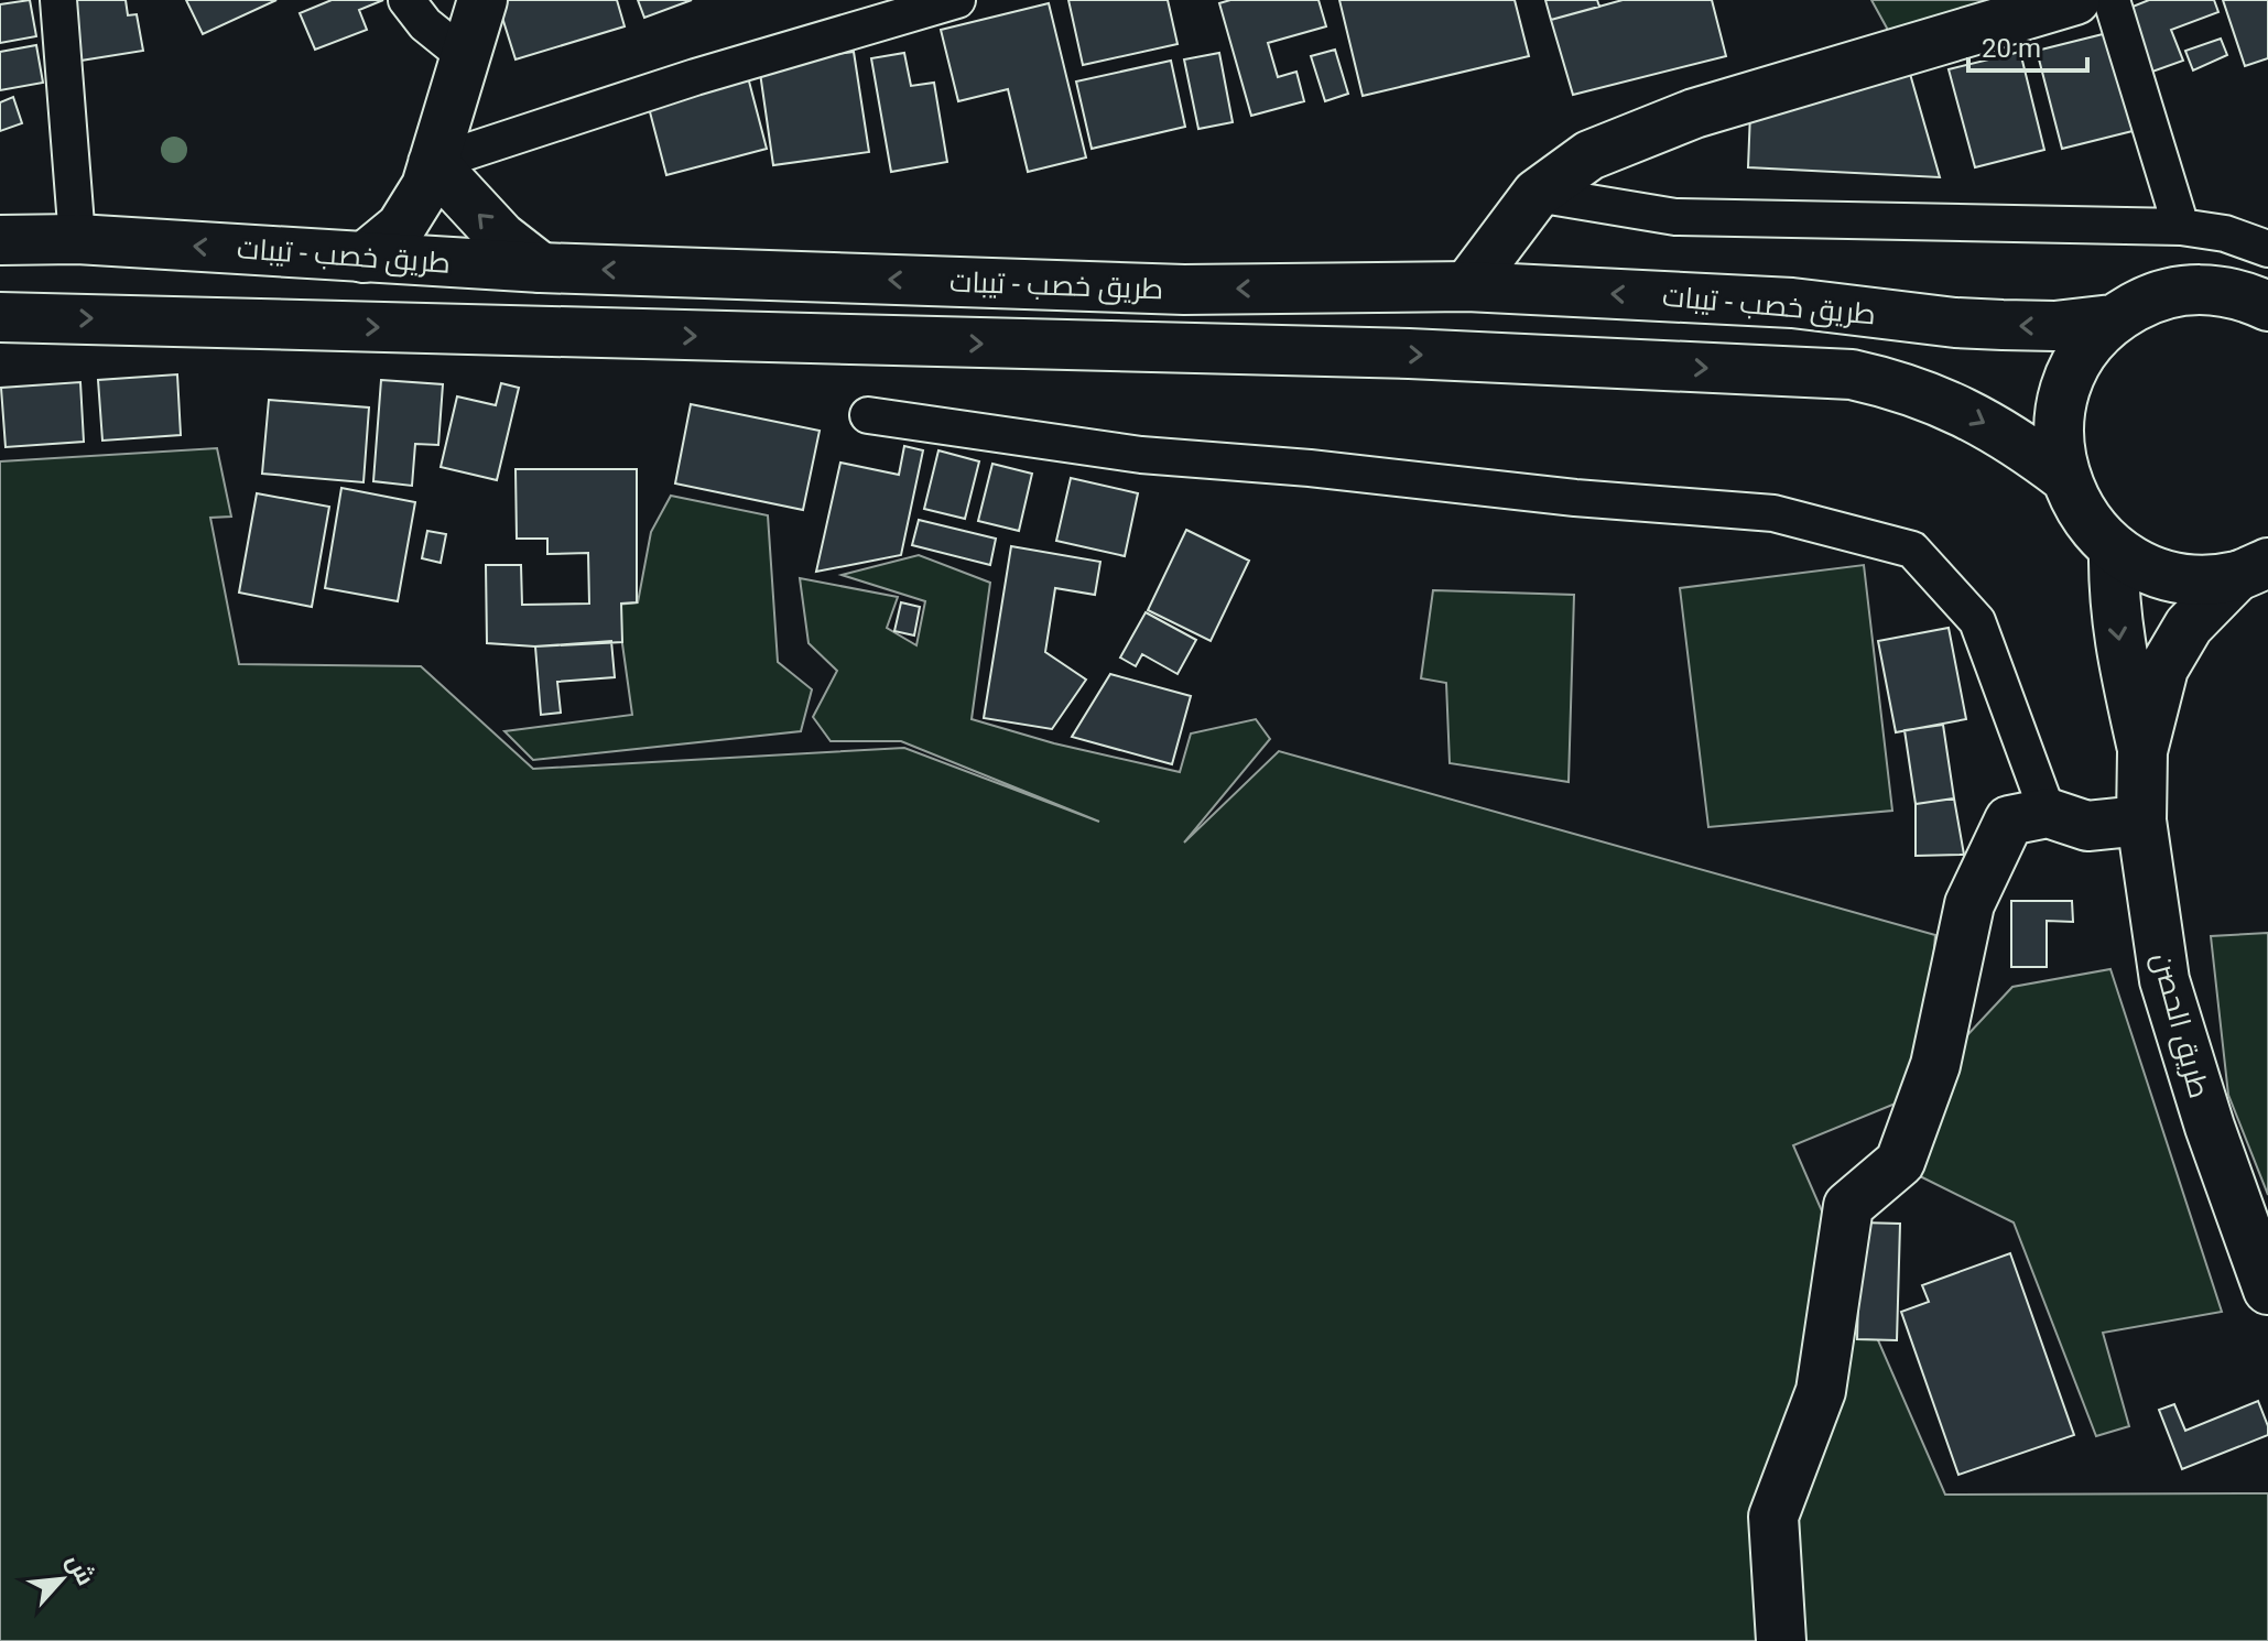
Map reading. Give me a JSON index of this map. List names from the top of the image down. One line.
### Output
{"streets":{"main road":["طريق خصب - تيبات","طريق الحصن"]},"scale_bar":"20 m","north":"top right"}
